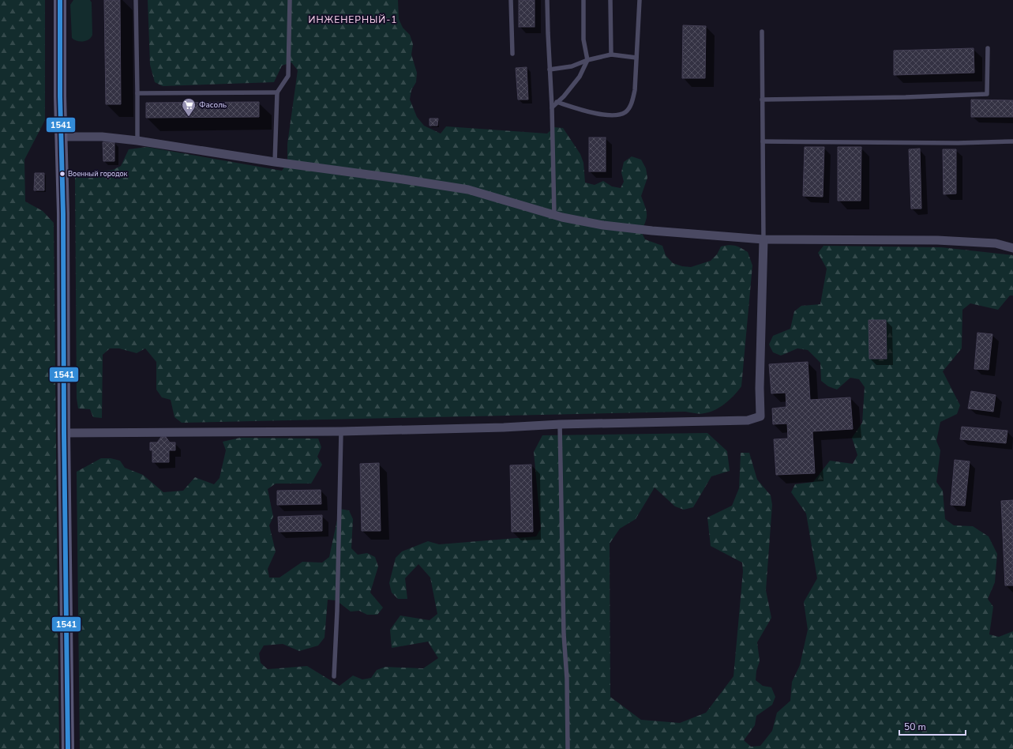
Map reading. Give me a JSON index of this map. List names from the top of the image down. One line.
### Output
{"districts":["ИНЖЕНЕРНЫЙ-1"],"places":{"supermarket":["Фасоль"],"other":["Военный городок"]},"lines":["transit line 1541"],"scale_bar":"50 m"}
